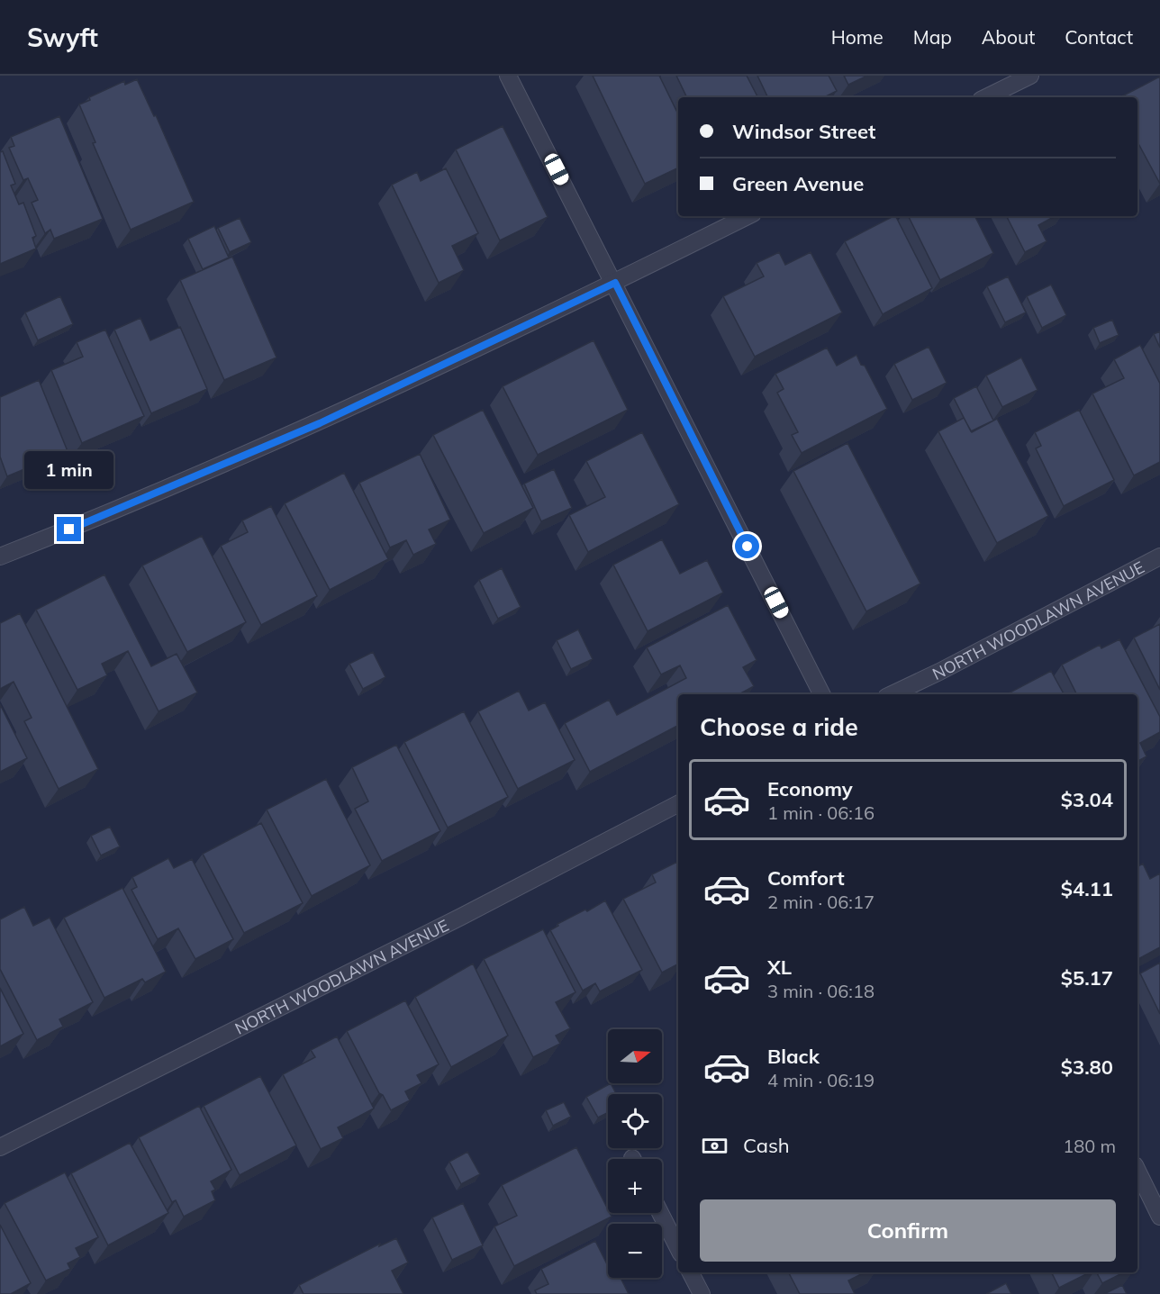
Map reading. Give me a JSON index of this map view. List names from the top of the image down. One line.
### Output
{"streets":{"street":["NORTH WOODLAWN AVENUE"]},"north":"right","page":{"header":"Swyft","nav":["Home","Map","About","Contact"],"banner":["Windsor Street","Green Avenue"],"bubble":"1 min","heading":"Choose a ride","list":[{"name":"Economy","note":"1 min · 06:16","value":"$3.04"},{"name":"Comfort","note":"2 min · 06:17","value":"$4.11"},{"name":"XL","note":"3 min · 06:18","value":"$5.17"},{"name":"Black","note":"4 min · 06:19","value":"$3.80"}],"map_buttons":["+","−"],"pay":["Cash","180 m"],"buttons":"Confirm"}}
